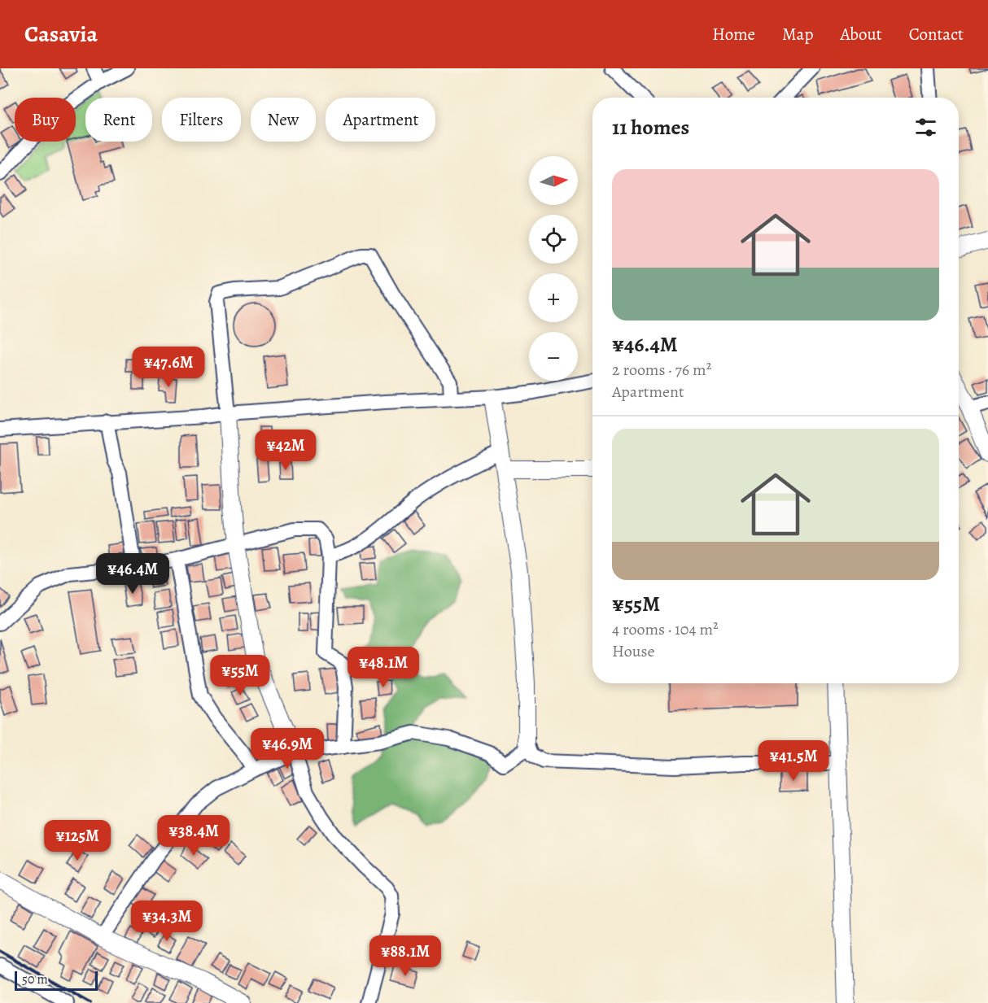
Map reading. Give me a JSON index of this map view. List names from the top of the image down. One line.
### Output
{"scale_bar":"50 m","north":"right","page":{"header":"Casavia","nav":["Home","Map","About","Contact"],"chip":["Buy","Rent","Filters","New","Apartment"],"heading":"11 homes","map_buttons":["+","−"],"list":[{"name":"¥46.4M","note":"2 rooms · 76 m² · Apartment"},{"name":"¥55M","note":"4 rooms · 104 m² · House"}],"price":["¥47.6M","¥42M","¥46.4M","¥48.1M","¥55M","¥46.9M","¥41.5M","¥38.4M","¥125M","¥34.3M","¥88.1M"],"scale":"50 m"}}
